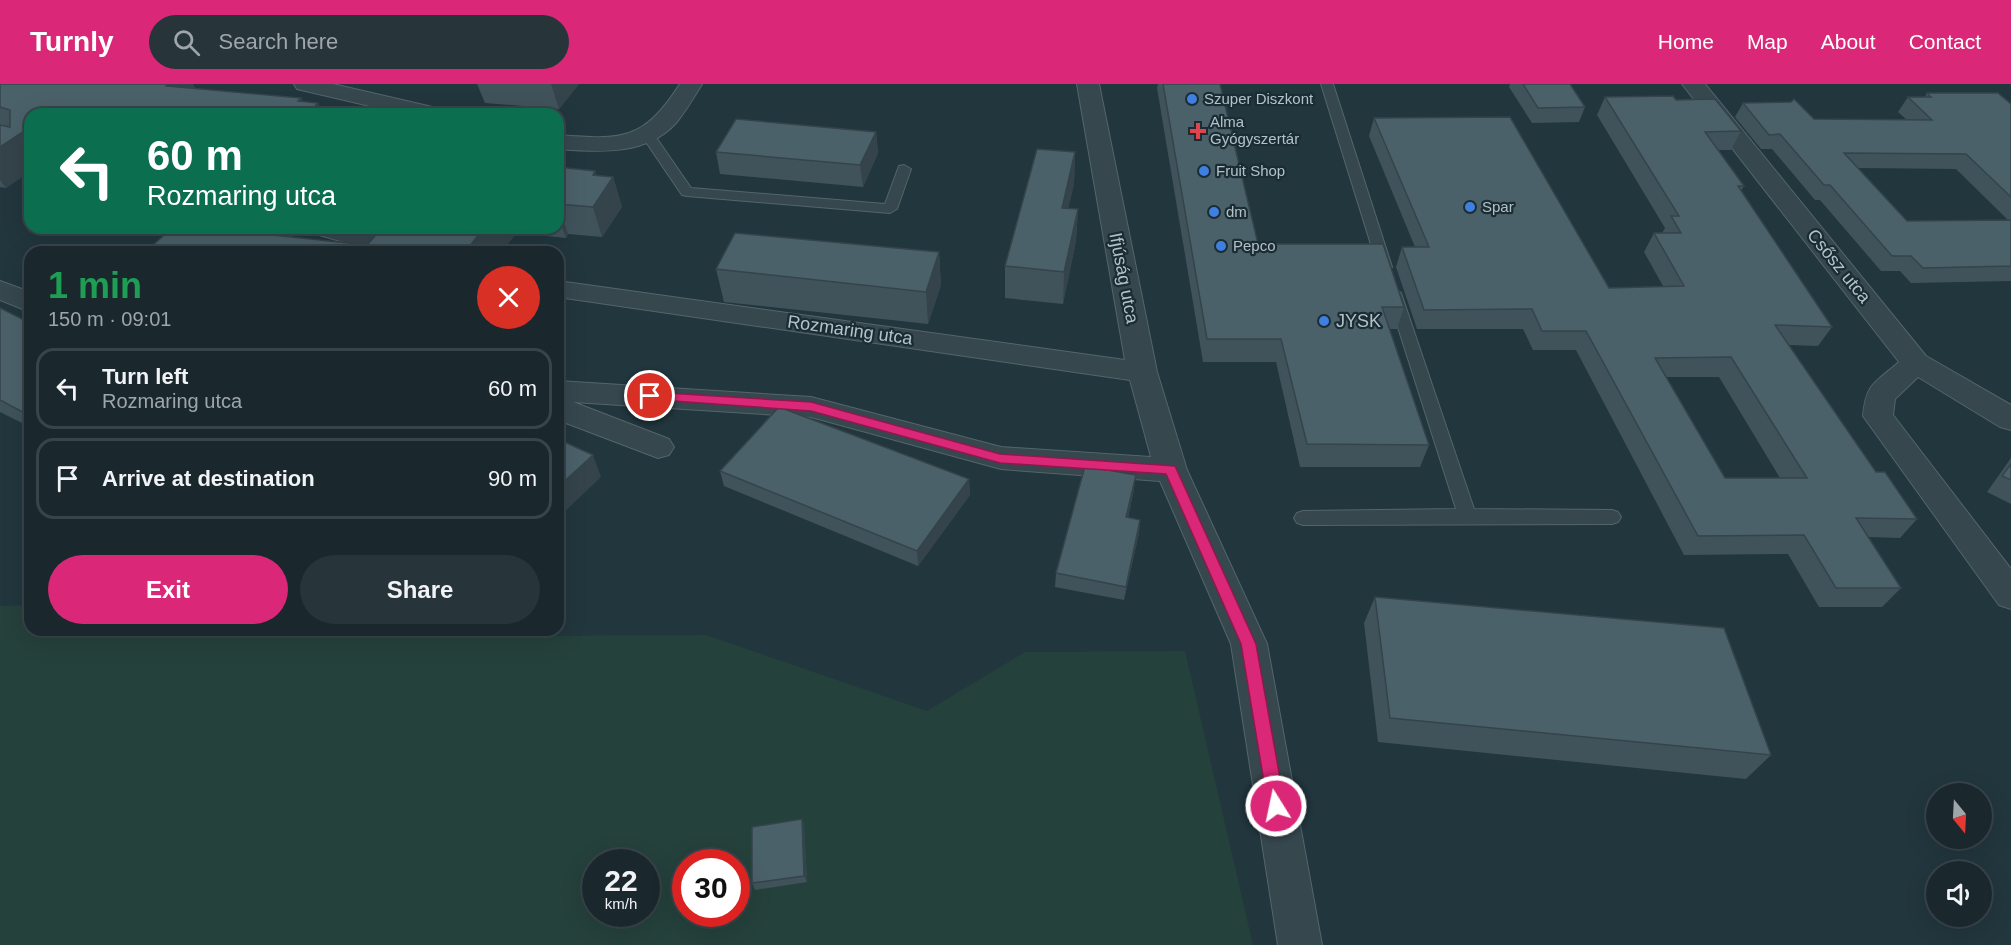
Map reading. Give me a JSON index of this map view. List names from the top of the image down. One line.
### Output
{"streets":{"street":["Csősz utca","Ifjúság utca","Rozmaring utca"]},"crossings":[["Ifjúság utca","Rozmaring utca"]],"places":{"other":["Szuper Diszkont","Fruit Shop","Spar","dm","Pepco","JYSK"],"health":["Alma Gyógyszertár"]},"north":"bottom","page":{"header":"Turnly","search":"Search here","nav":["Home","Map","About","Contact"],"turn":["60 m","Rozmaring utca"],"heading":["1 min","150 m · 09:01"],"list":[{"name":"Turn left","note":"Rozmaring utca","value":"60 m"},{"name":"Arrive at destination","value":"90 m"}],"buttons":["Exit","Share"],"speed":"22 km/h","limit":"30"}}
